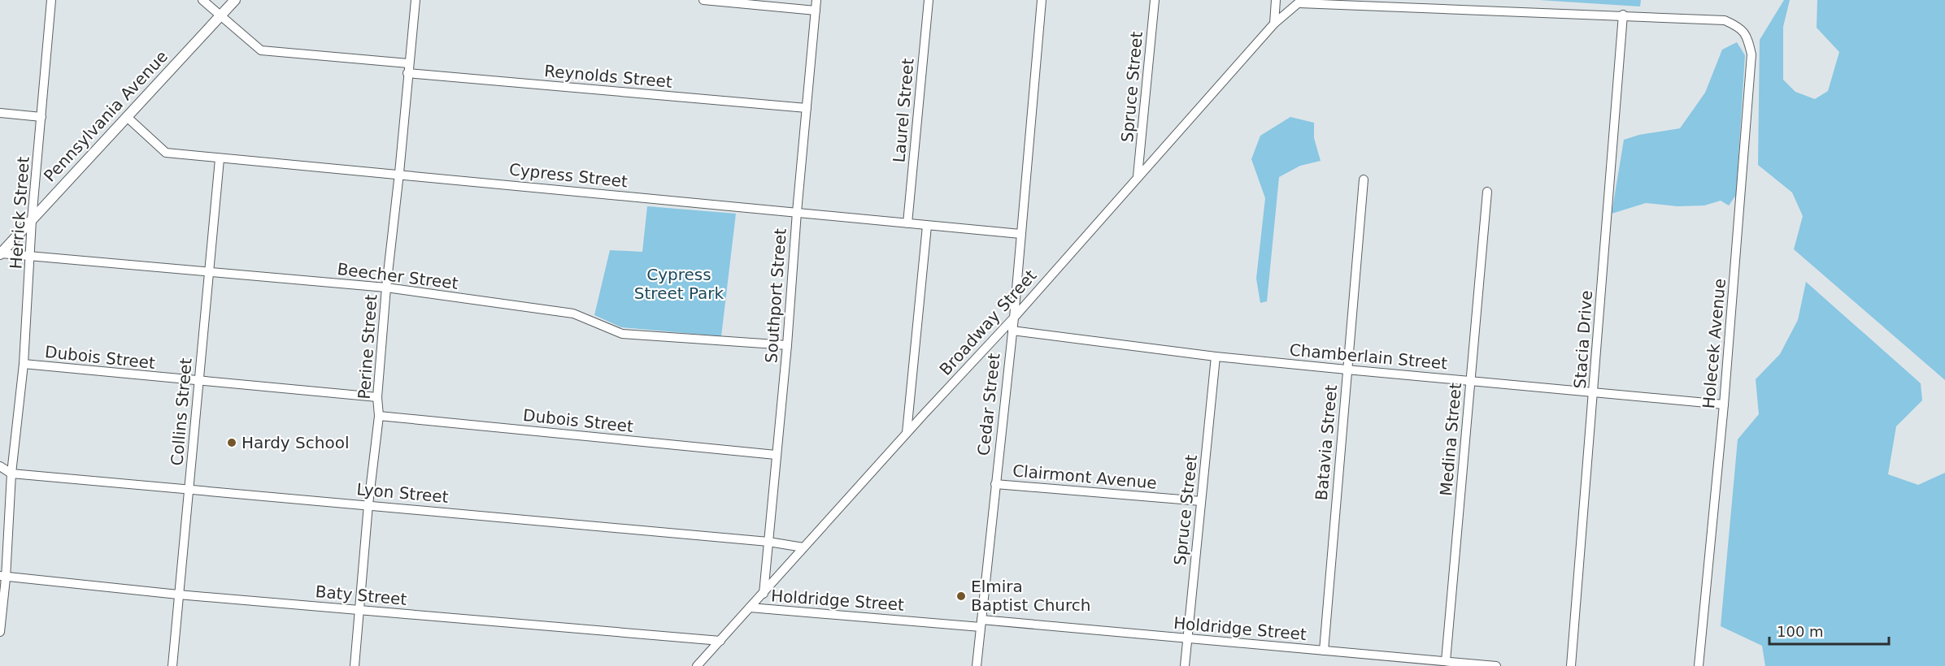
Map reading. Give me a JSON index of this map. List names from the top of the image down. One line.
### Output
{"streets":{"main road":["Pennsylvania Avenue"],"street":["Reynolds Street","Spruce Street","Laurel Street","Cypress Street","Herrick Street","Beecher Street","Southport Street","Broadway Street","Stacia Drive","Holecek Avenue","Perine Street","Chamberlain Street","Dubois Street","Cedar Street","Collins Street","Medina Street","Batavia Street","Clairmont Avenue","Lyon Street","Baty Street","Holdridge Street"]},"crossings":[["Reynolds Street","Southport Street"],["Reynolds Street","Perine Street"],["Spruce Street","Broadway Street"],["Spruce Street","Chamberlain Street"],["Spruce Street","Clairmont Avenue"],["Spruce Street","Holdridge Street"],["Laurel Street","Cypress Street"],["Pennsylvania Avenue","Cypress Street"],["Pennsylvania Avenue","Herrick Street"],["Pennsylvania Avenue","Beecher Street"],["Cypress Street","Southport Street"],["Cypress Street","Perine Street"],["Cypress Street","Cedar Street"],["Cypress Street","Collins Street"],["Herrick Street","Beecher Street"],["Herrick Street","Dubois Street"],["Herrick Street","Lyon Street"],["Herrick Street","Baty Street"],["Beecher Street","Southport Street"],["Beecher Street","Perine Street"],["Beecher Street","Collins Street"],["Southport Street","Broadway Street"],["Southport Street","Dubois Street"],["Southport Street","Lyon Street"],["Broadway Street","Cedar Street"],["Broadway Street","Lyon Street"],["Broadway Street","Baty Street"],["Broadway Street","Holdridge Street"],["Stacia Drive","Holecek Avenue"],["Stacia Drive","Chamberlain Street"],["Holecek Avenue","Chamberlain Street"],["Perine Street","Dubois Street"],["Perine Street","Lyon Street"],["Perine Street","Baty Street"],["Chamberlain Street","Cedar Street"],["Chamberlain Street","Medina Street"],["Chamberlain Street","Batavia Street"],["Dubois Street","Collins Street"],["Cedar Street","Clairmont Avenue"],["Cedar Street","Holdridge Street"],["Collins Street","Lyon Street"],["Collins Street","Baty Street"],["Medina Street","Holdridge Street"],["Batavia Street","Holdridge Street"]],"parks":["Cypress Street Park"],"places":["Hardy School","Elmira Baptist Church"],"scale_bar":"100 m"}
